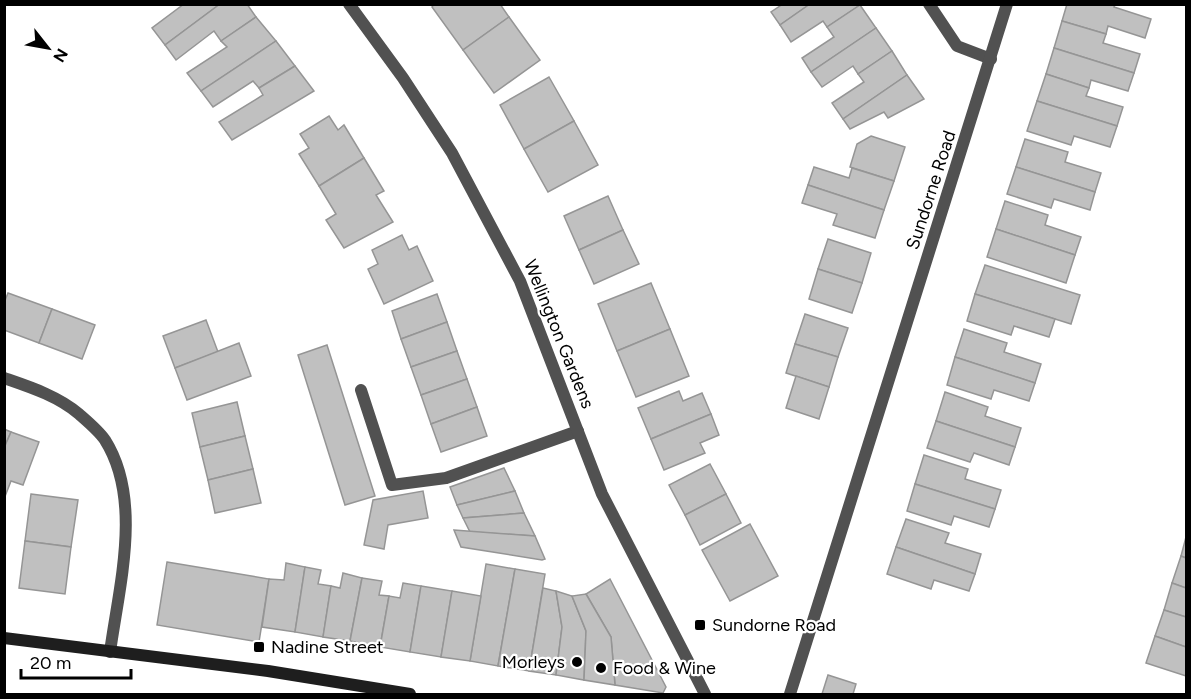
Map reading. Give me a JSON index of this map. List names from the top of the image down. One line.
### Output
{"streets":{"street":["Sundorne Road","Wellington Gardens"]},"places":{"transit":["Sundorne Road","Nadine Street"],"other":["Morleys","Food & Wine"]},"scale_bar":"20 m","north":"bottom right"}
